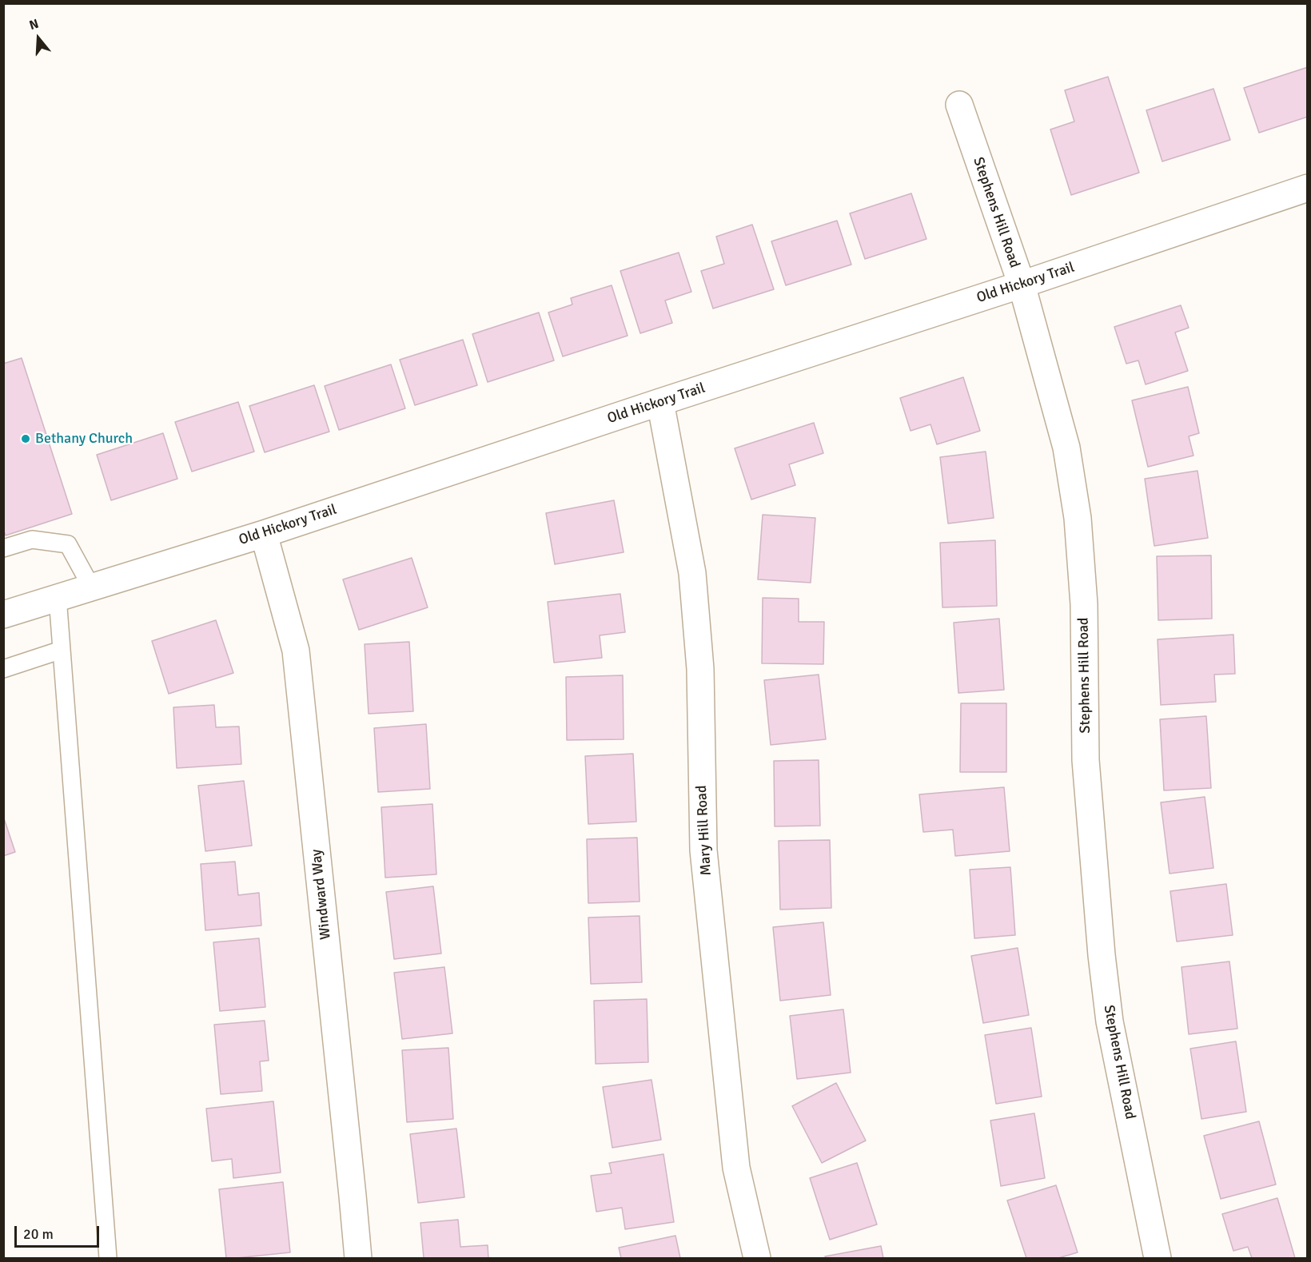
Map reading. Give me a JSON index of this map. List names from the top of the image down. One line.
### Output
{"streets":{"street":["Stephens Hill Road","Old Hickory Trail","Mary Hill Road","Windward Way"]},"crossings":[["Stephens Hill Road","Old Hickory Trail"],["Old Hickory Trail","Mary Hill Road"],["Old Hickory Trail","Windward Way"]],"places":["Bethany Church"],"scale_bar":"20 m","north":"top"}
